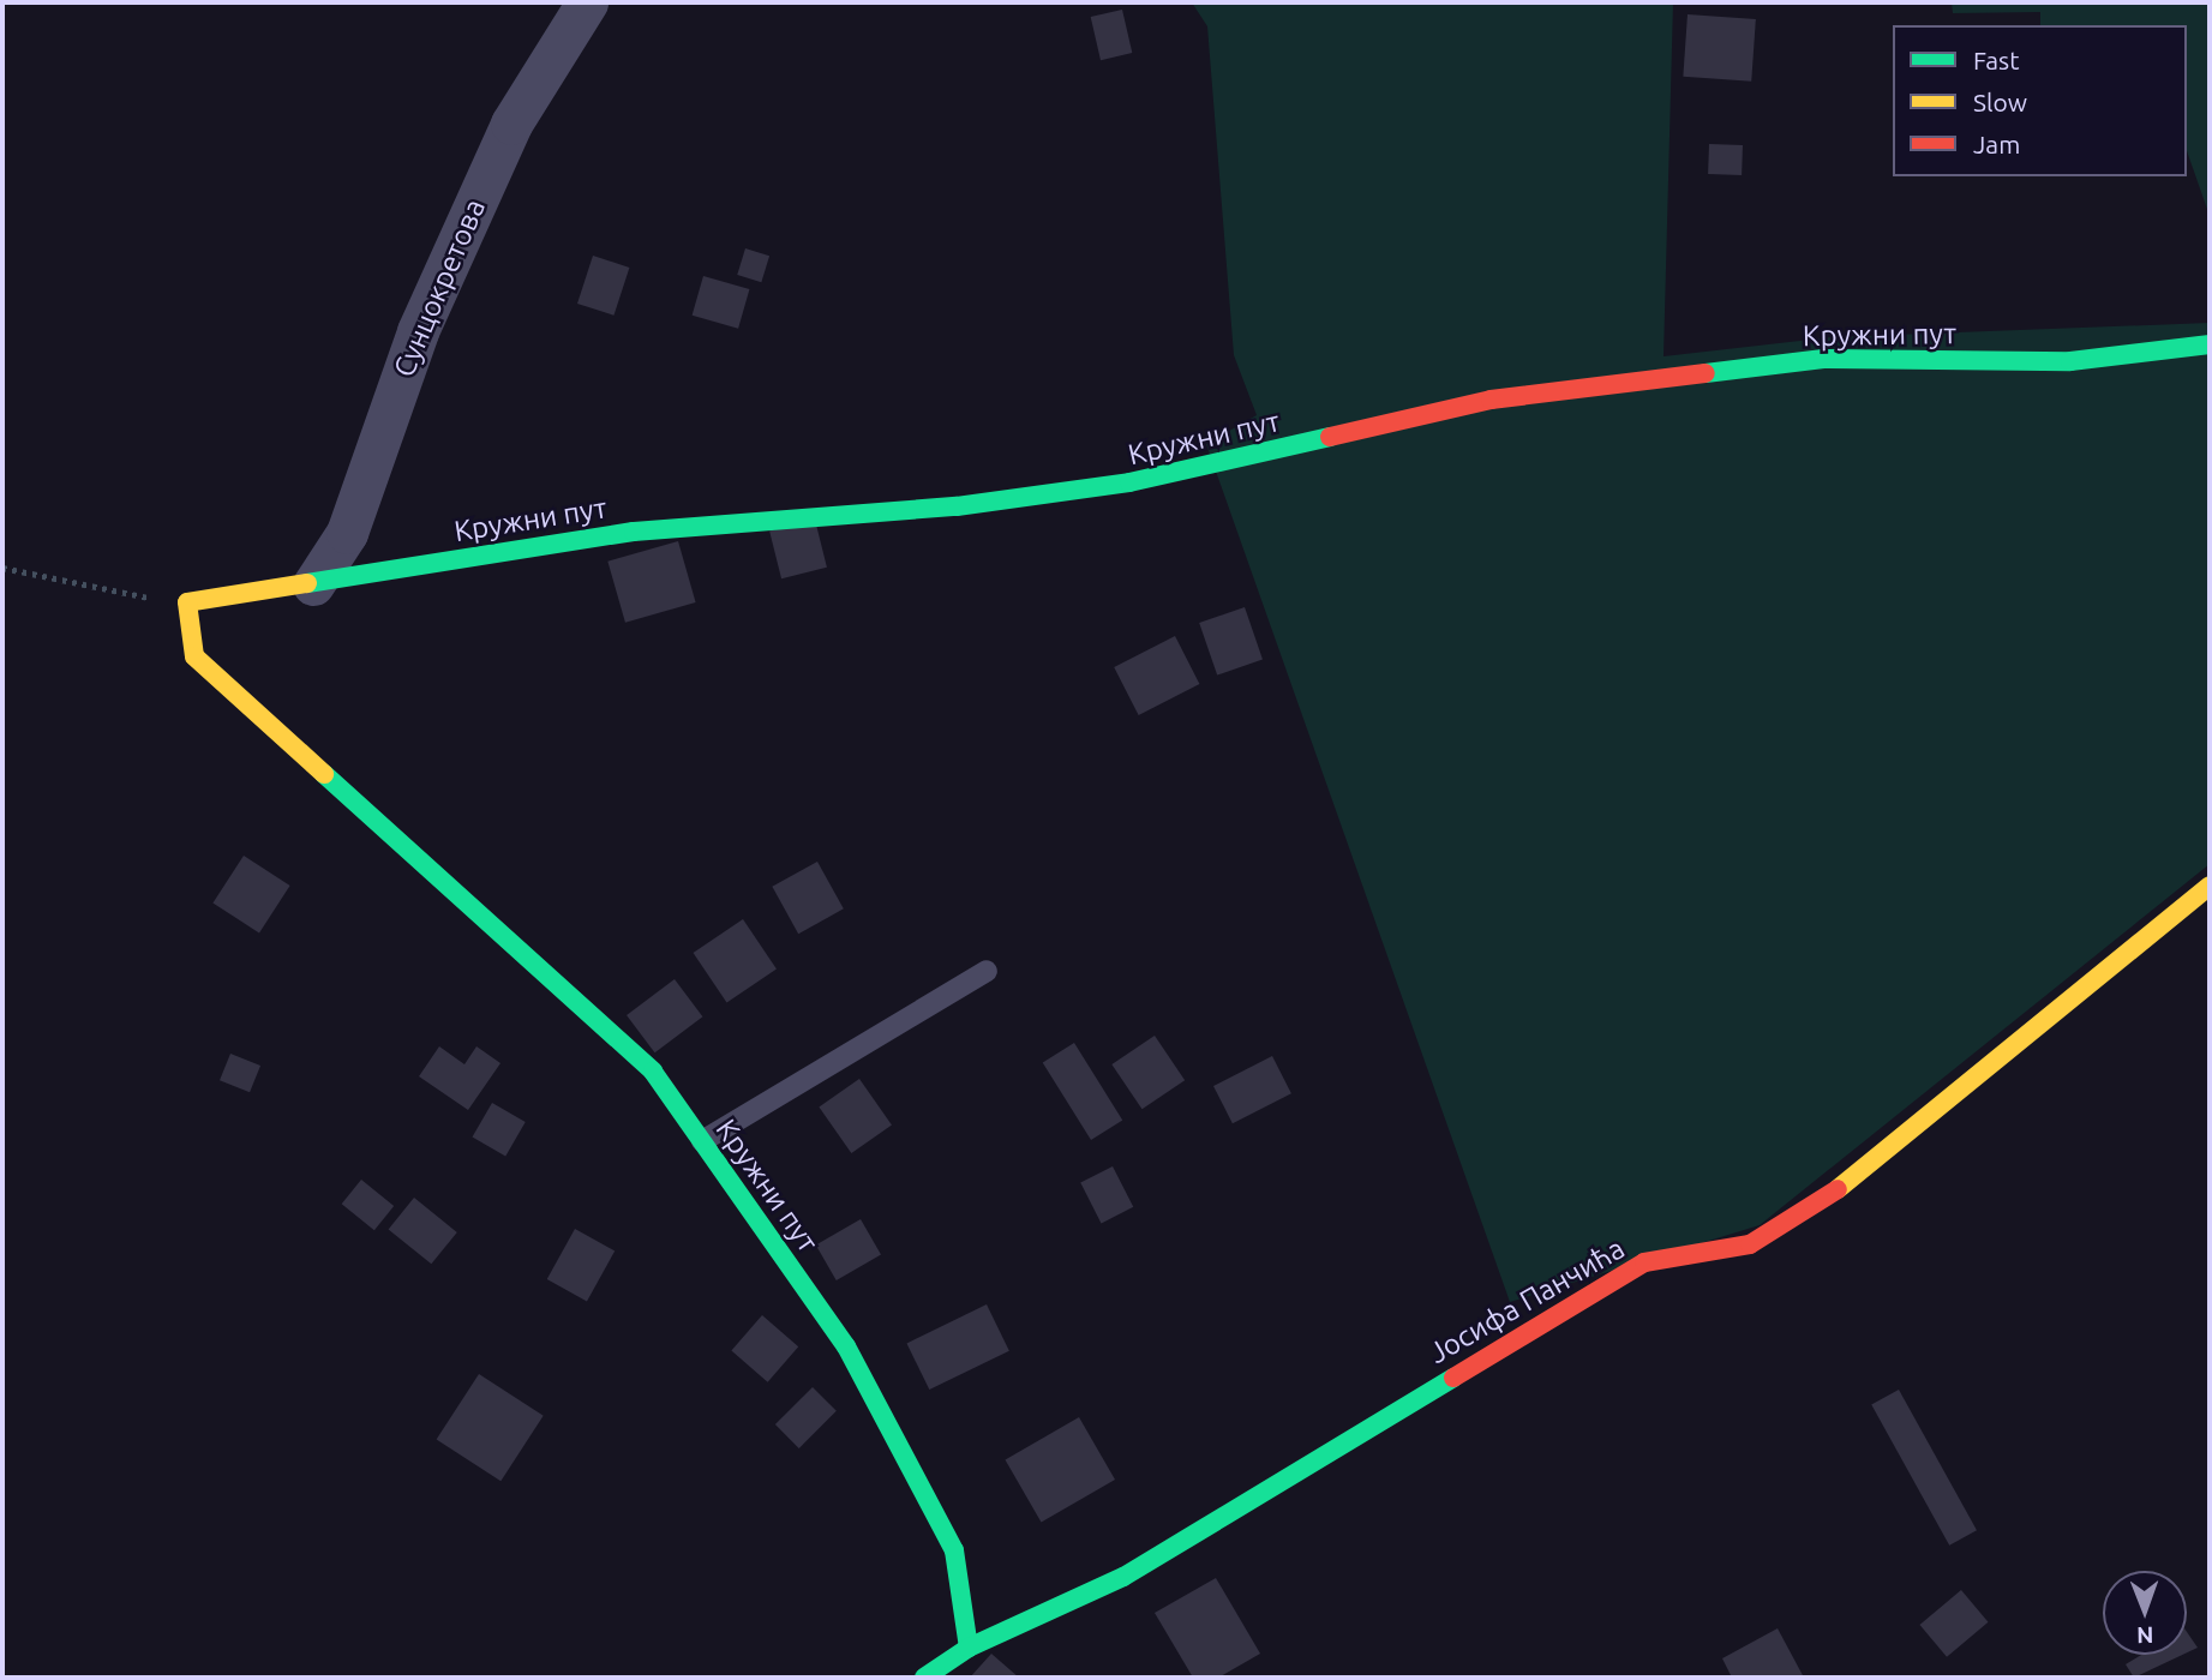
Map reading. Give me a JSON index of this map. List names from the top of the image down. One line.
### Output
{"streets":{"street":["Сунцокретова","Кружни пут","Јосифа Панчића"]},"crossings":[["Сунцокретова","Кружни пут"],["Кружни пут","Јосифа Панчића"]],"legend":["Fast","Slow","Jam"],"north":"bottom"}
